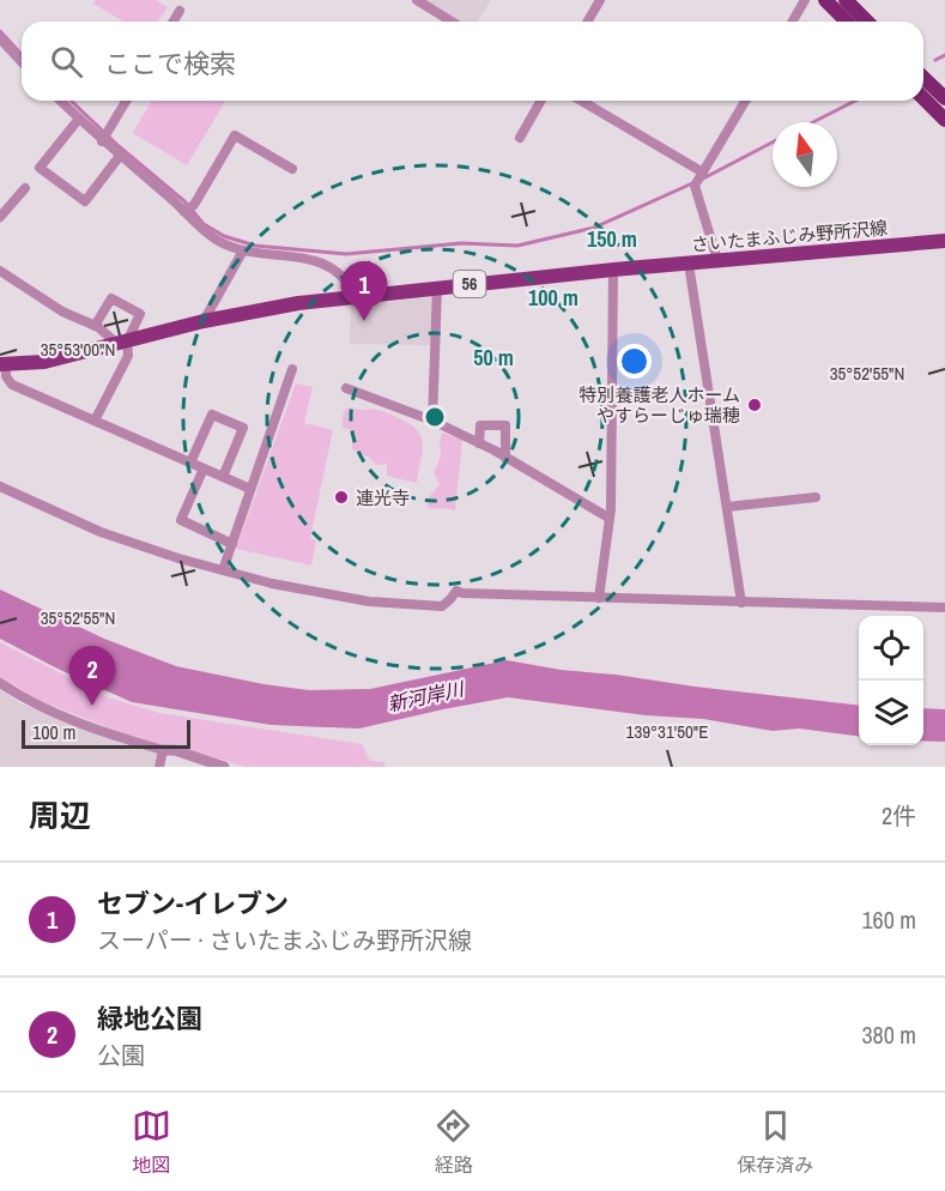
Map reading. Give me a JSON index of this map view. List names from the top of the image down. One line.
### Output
{"streets":{"main road":["さいたまふじみ野所沢線","56"]},"water":["新河岸川"],"places":["特別養護老人ホーム やすらーじゅ瑞穂","連光寺"],"scale_bar":"100 m","north":"top","page":{"search":"ここで検索","pins":["1","2"],"scale":"100 m","heading":["周辺","2件"],"list":[{"mark":"1","name":"セブン-イレブン","note":"スーパー · さいたまふじみ野所沢線","value":"160 m"},{"mark":"2","name":"緑地公園","note":"公園","value":"380 m"}],"nav":["地図","経路","保存済み"]},"coordinates":["35°53'00\"N","35°52'55\"N","139°31'50\"E"],"rings":["150 m","100 m","50 m"]}
